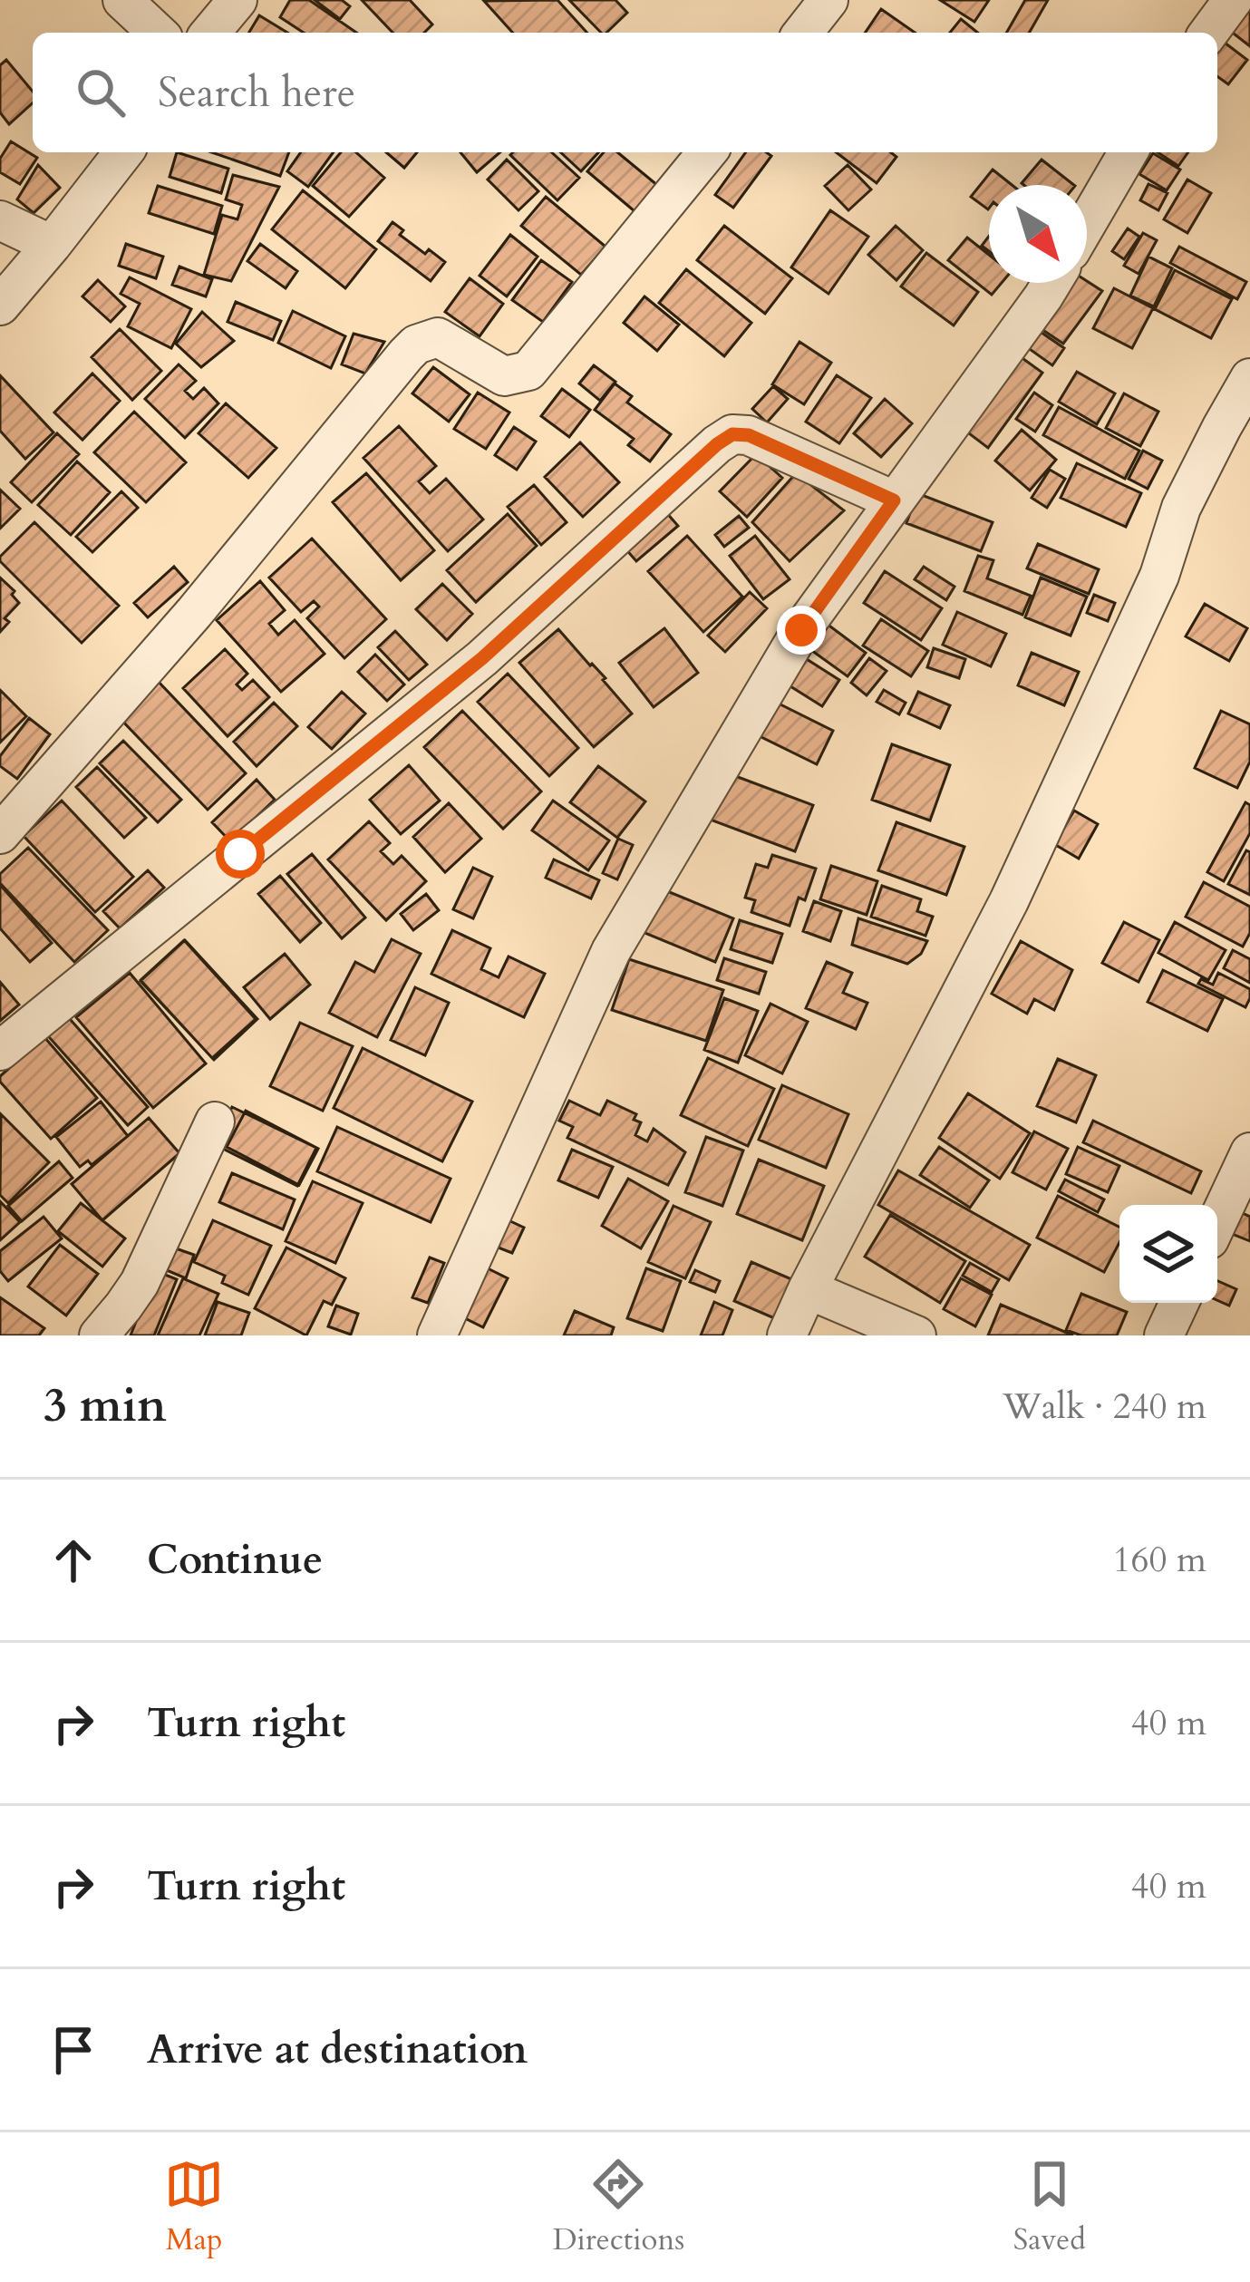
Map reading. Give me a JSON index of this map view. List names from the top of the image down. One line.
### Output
{"north":"bottom right","page":{"search":"Search here","heading":["3 min","Walk · 240 m"],"list":[["Continue","160 m"],["Turn right","40 m"],["Turn right","40 m"],"Arrive at destination"],"nav":["Map","Directions","Saved"]}}
